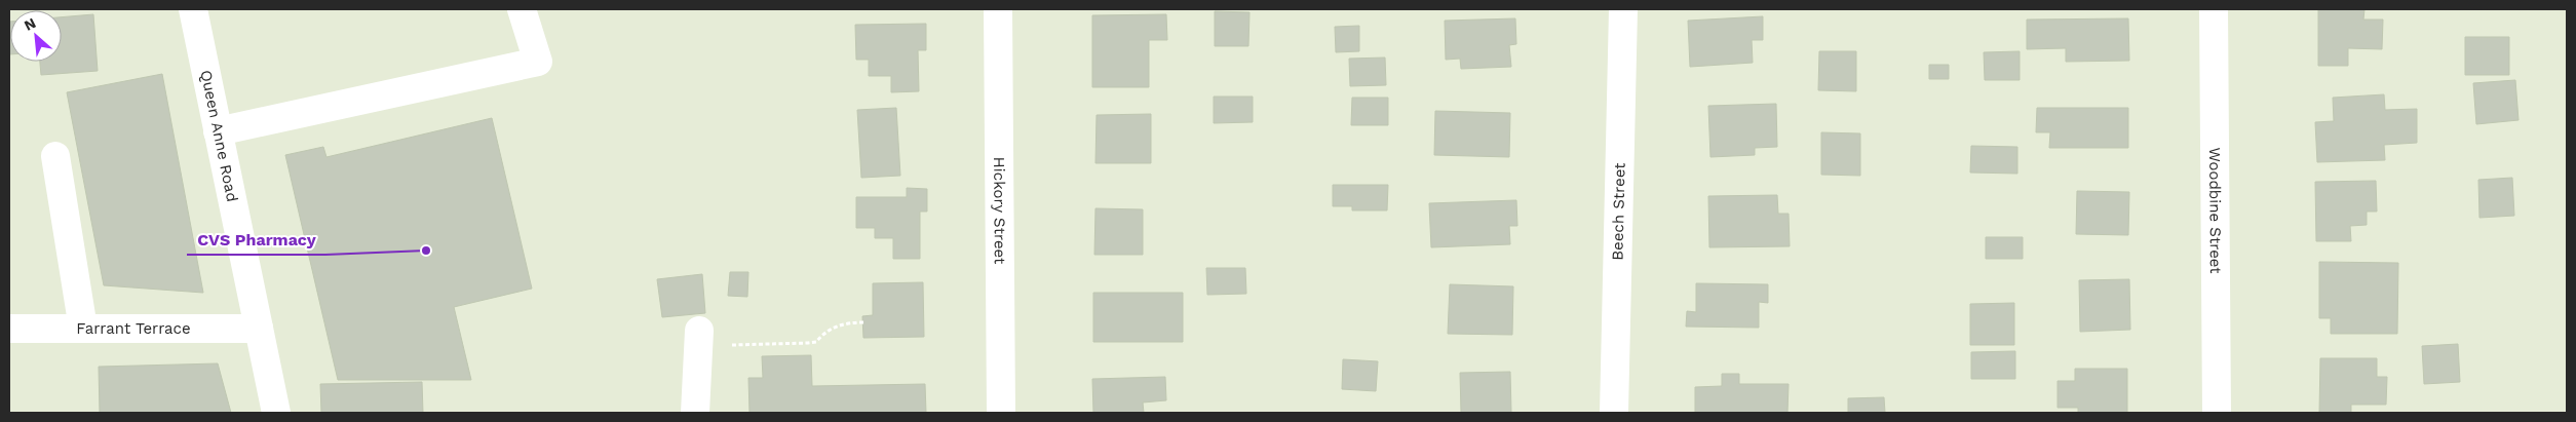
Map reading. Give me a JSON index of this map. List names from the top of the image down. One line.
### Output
{"streets":{"street":["Queen Anne Road","Beech Street","Hickory Street","Woodbine Street","Farrant Terrace"]},"crossings":[["Queen Anne Road","Farrant Terrace"]],"places":["CVS Pharmacy"],"north":"top left"}
